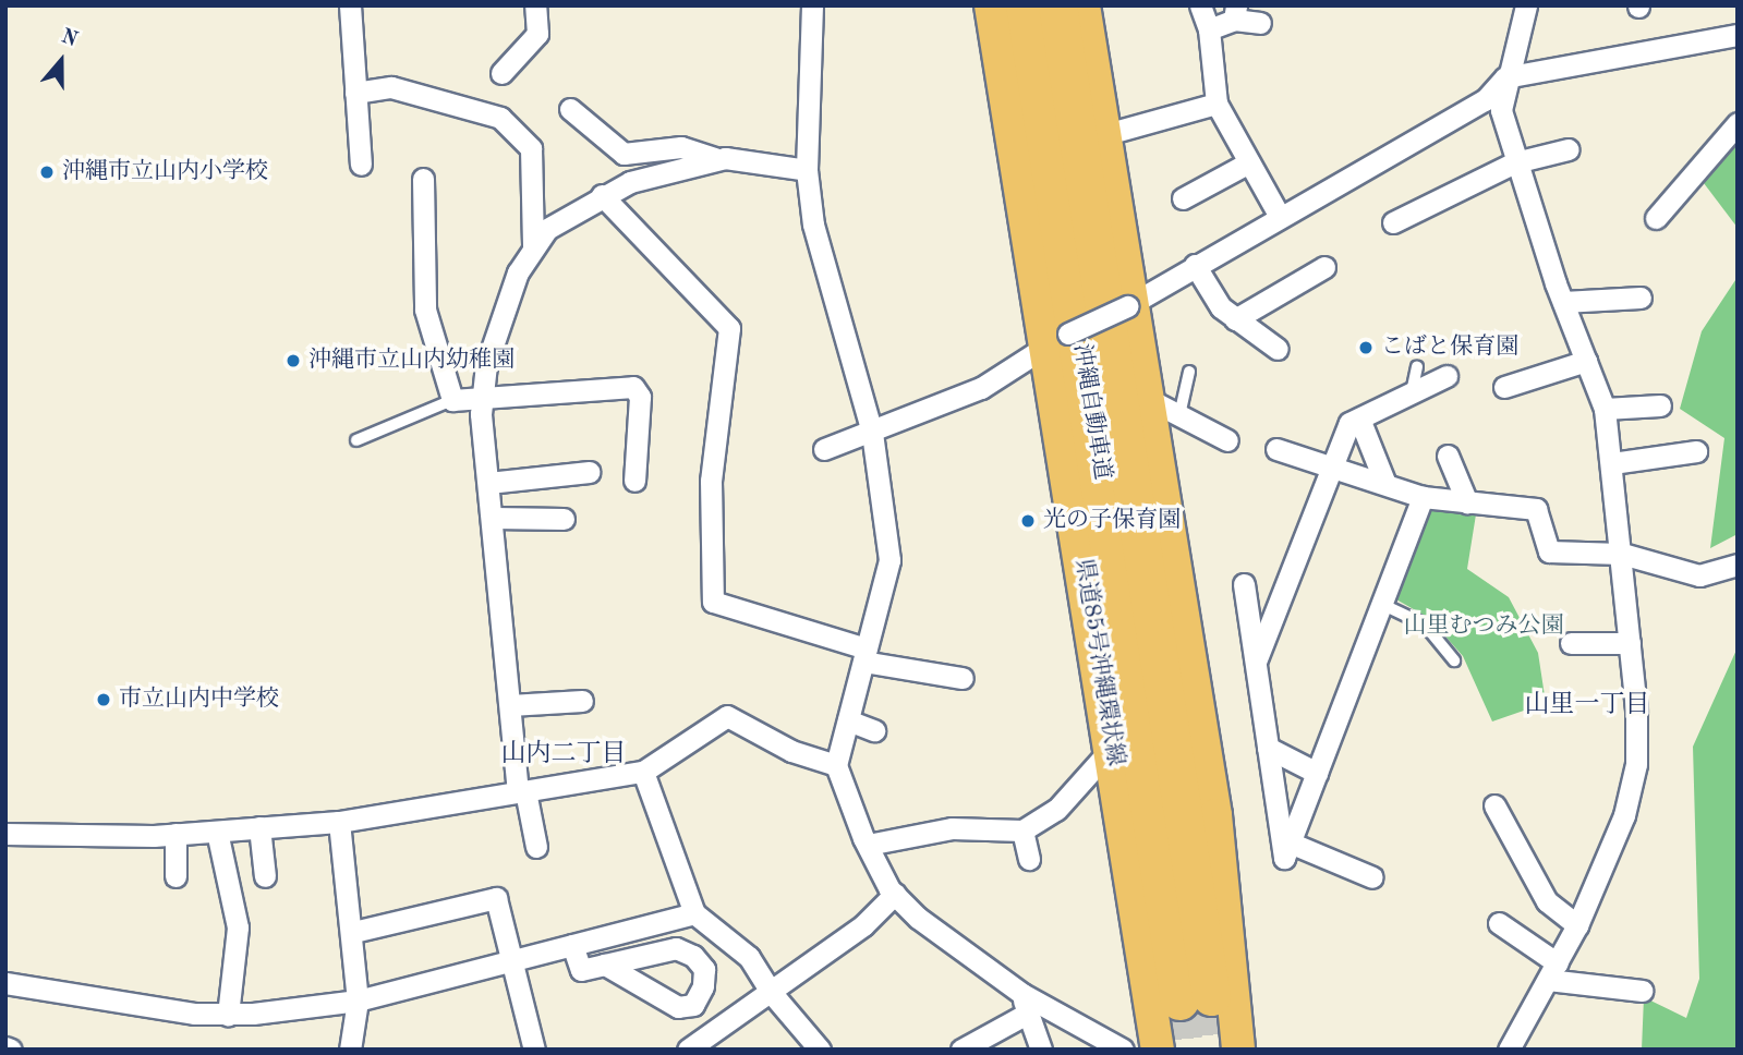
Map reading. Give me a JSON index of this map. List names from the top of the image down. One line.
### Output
{"streets":{"highway":["沖縄自動車道"],"main road":["県道85号沖縄環状線"]},"districts":["山里一丁目","山内二丁目"],"parks":["山里むつみ公園"],"places":["沖縄市立山内小学校","こばと保育園","沖縄市立山内幼稚園","光の子保育園","市立山内中学校"],"north":"top"}
